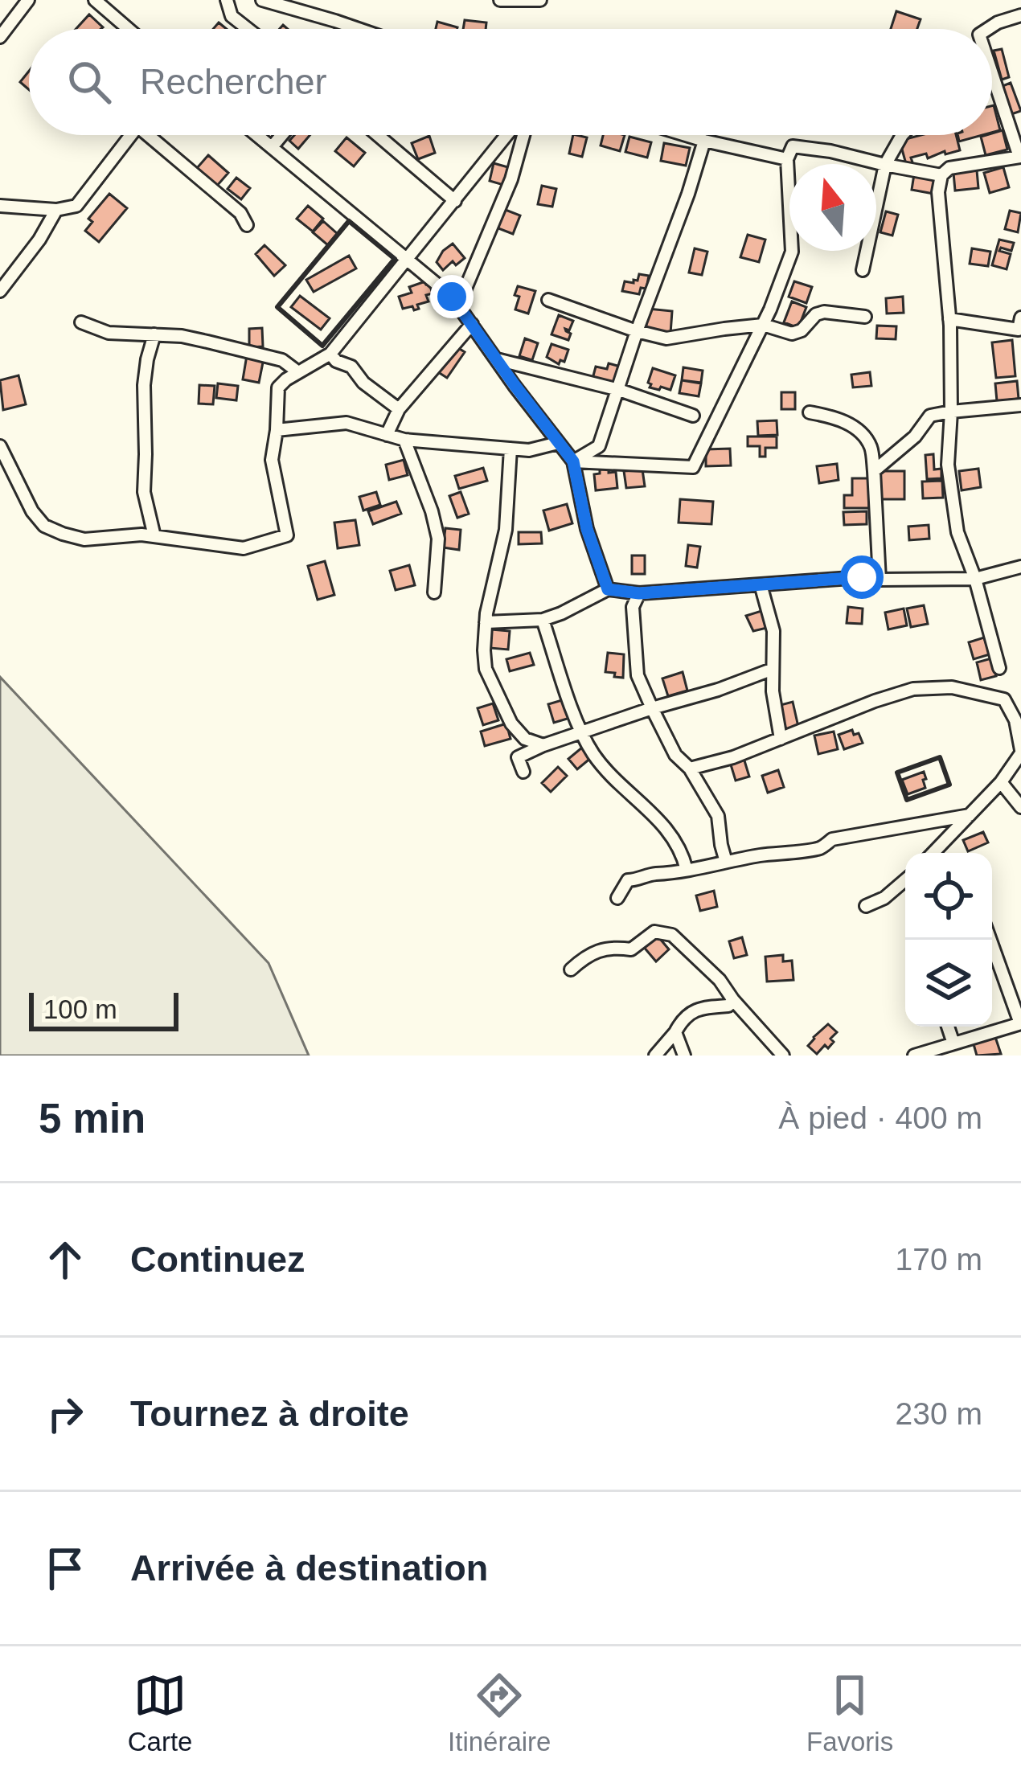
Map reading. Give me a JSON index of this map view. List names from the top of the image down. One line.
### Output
{"scale_bar":"100 m","north":"top","page":{"search":"Rechercher","scale":"100 m","heading":["5 min","À pied · 400 m"],"list":[["Continuez","170 m"],["Tournez à droite","230 m"],"Arrivée à destination"],"nav":["Carte","Itinéraire","Favoris"]}}
